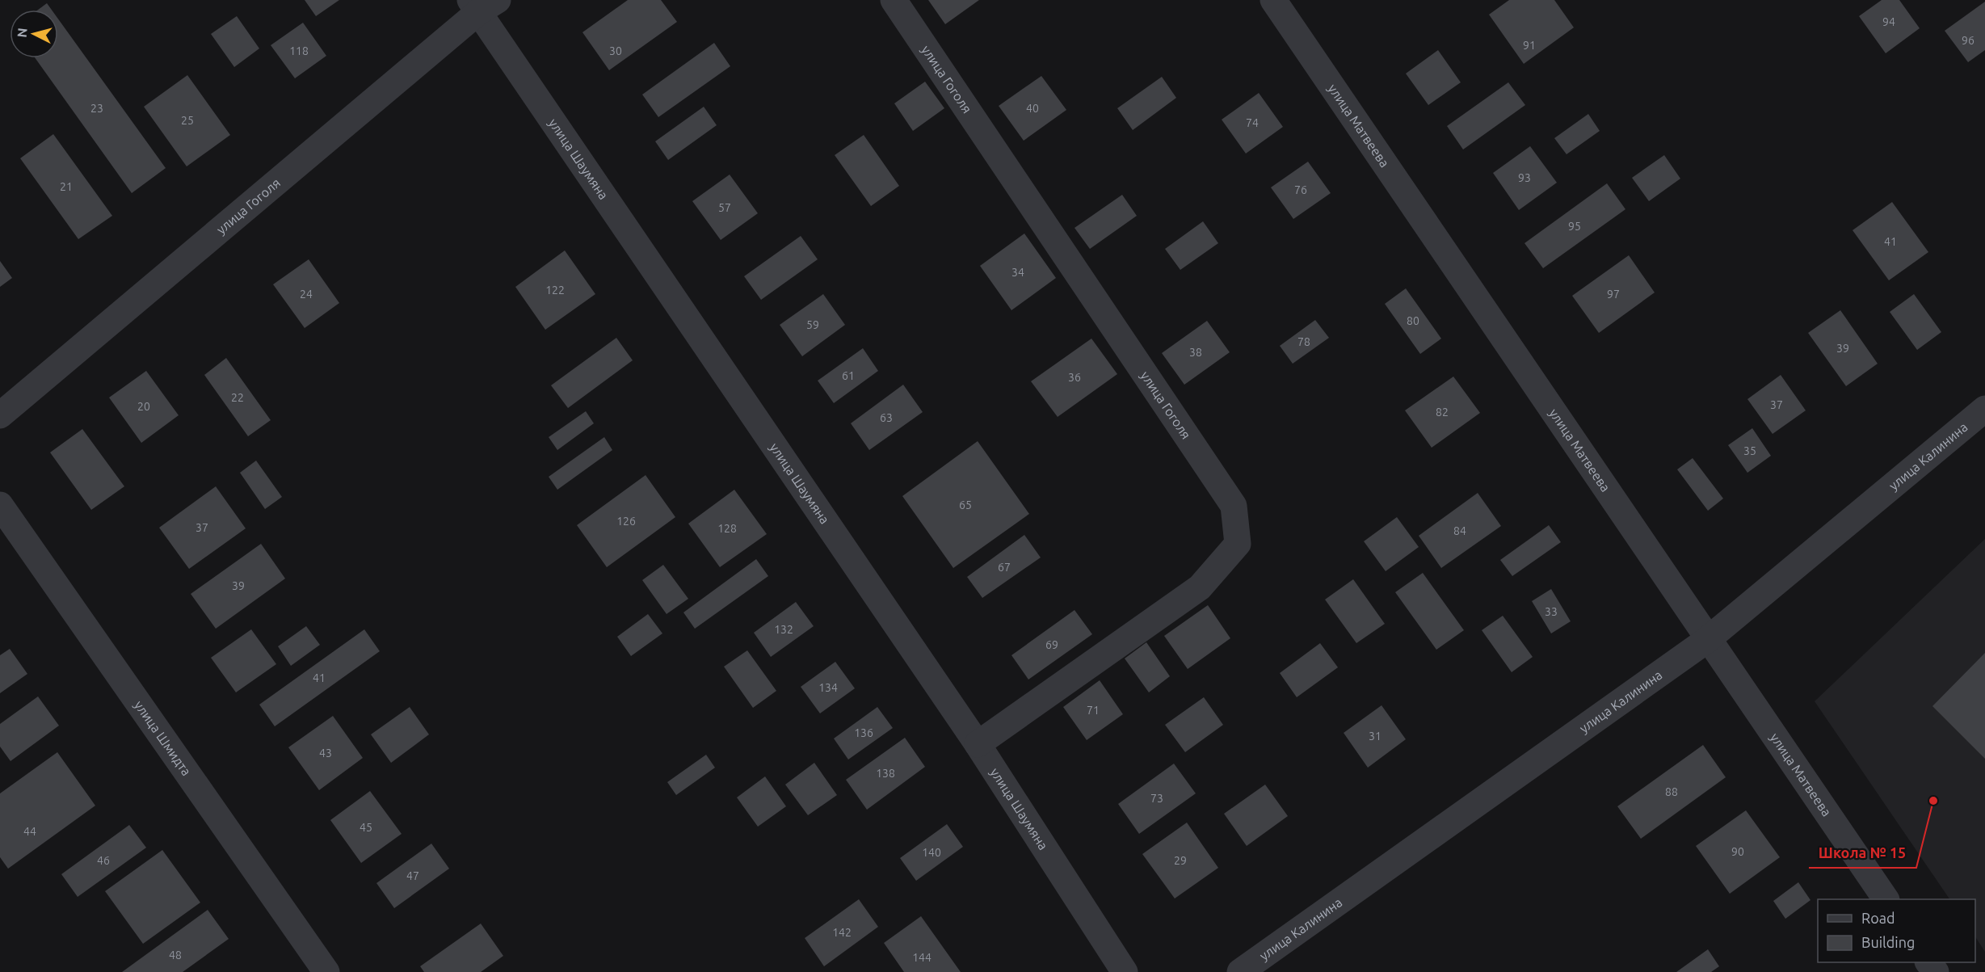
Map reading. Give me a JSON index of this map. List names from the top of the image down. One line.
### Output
{"streets":{"street":["улица Гоголя","улица Матвеева","улица Шаумяна","улица Калинина","улица Шмидта"]},"crossings":[["улица Гоголя","улица Шаумяна"],["улица Матвеева","улица Калинина"]],"places":["Школа № 15"],"house_numbers":["94","96","91","118","30","23","40","25","74","93","21","76","57","95","41","34","122","24","97","80","59","78","39","38","61","36","22","37","20","82","63","35","65","126","37","128","84","67","39","33","132","69","41","134","71","136","31","43","138","88","73","45","44","90","140","46","29","47","142","48","144"],"legend":["Road","Building"],"north":"left"}
